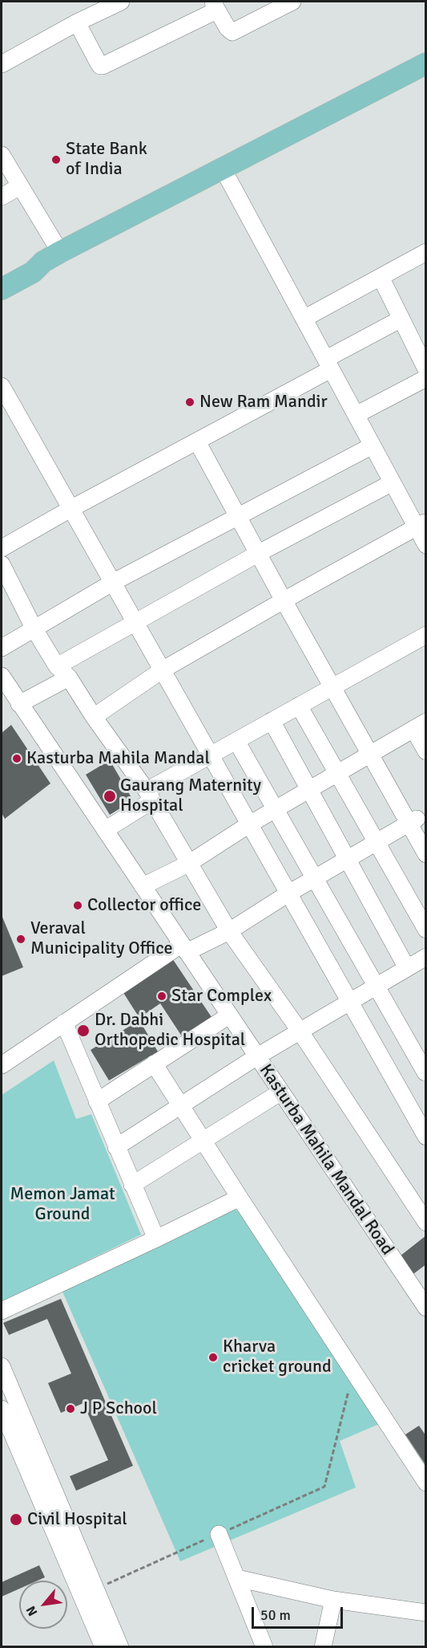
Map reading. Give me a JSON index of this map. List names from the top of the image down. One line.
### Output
{"streets":{"street":["Kasturba Mahila Mandal Road"]},"parks":["Memon Jamat Ground"],"places":["State Bank of India","New Ram Mandir","Kasturba Mahila Mandal","Gaurang Maternity Hospital","Collector office","Veraval Municipality Office","Star Complex","Dr. Dabhi Orthopedic Hospital","Kharva cricket ground","J P School","Civil Hospital"],"scale_bar":"50 m","north":"bottom left"}
